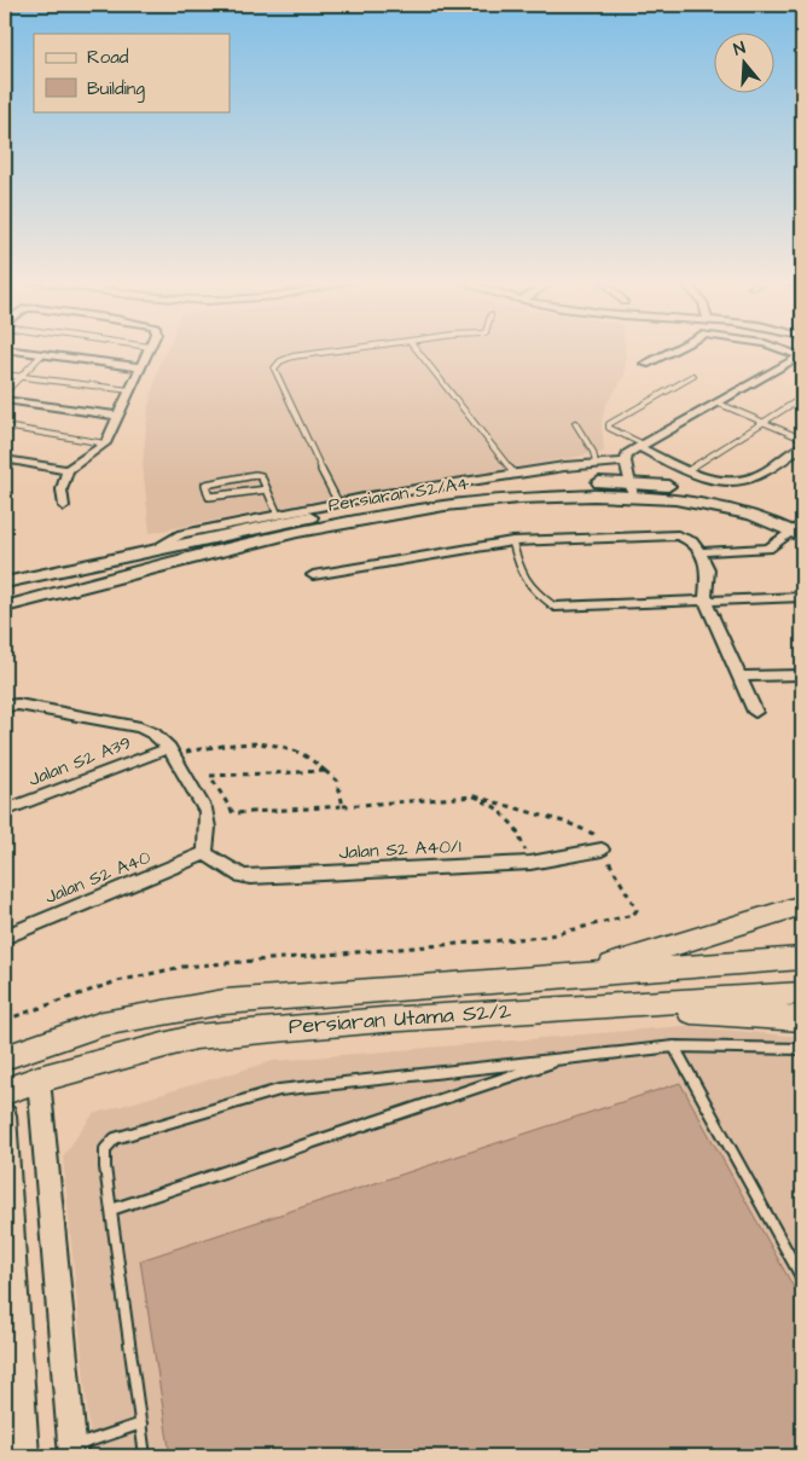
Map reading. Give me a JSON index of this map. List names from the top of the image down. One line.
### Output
{"streets":{"main road":["Persiaran S2/A4","Persiaran Utama S2/2"],"street":["Jalan S2 A39","Jalan S2 A40/1","Jalan S2 A40"]},"crossings":[["Jalan S2 A40/1","Jalan S2 A40"]],"legend":["Road","Building"],"north":"top"}
